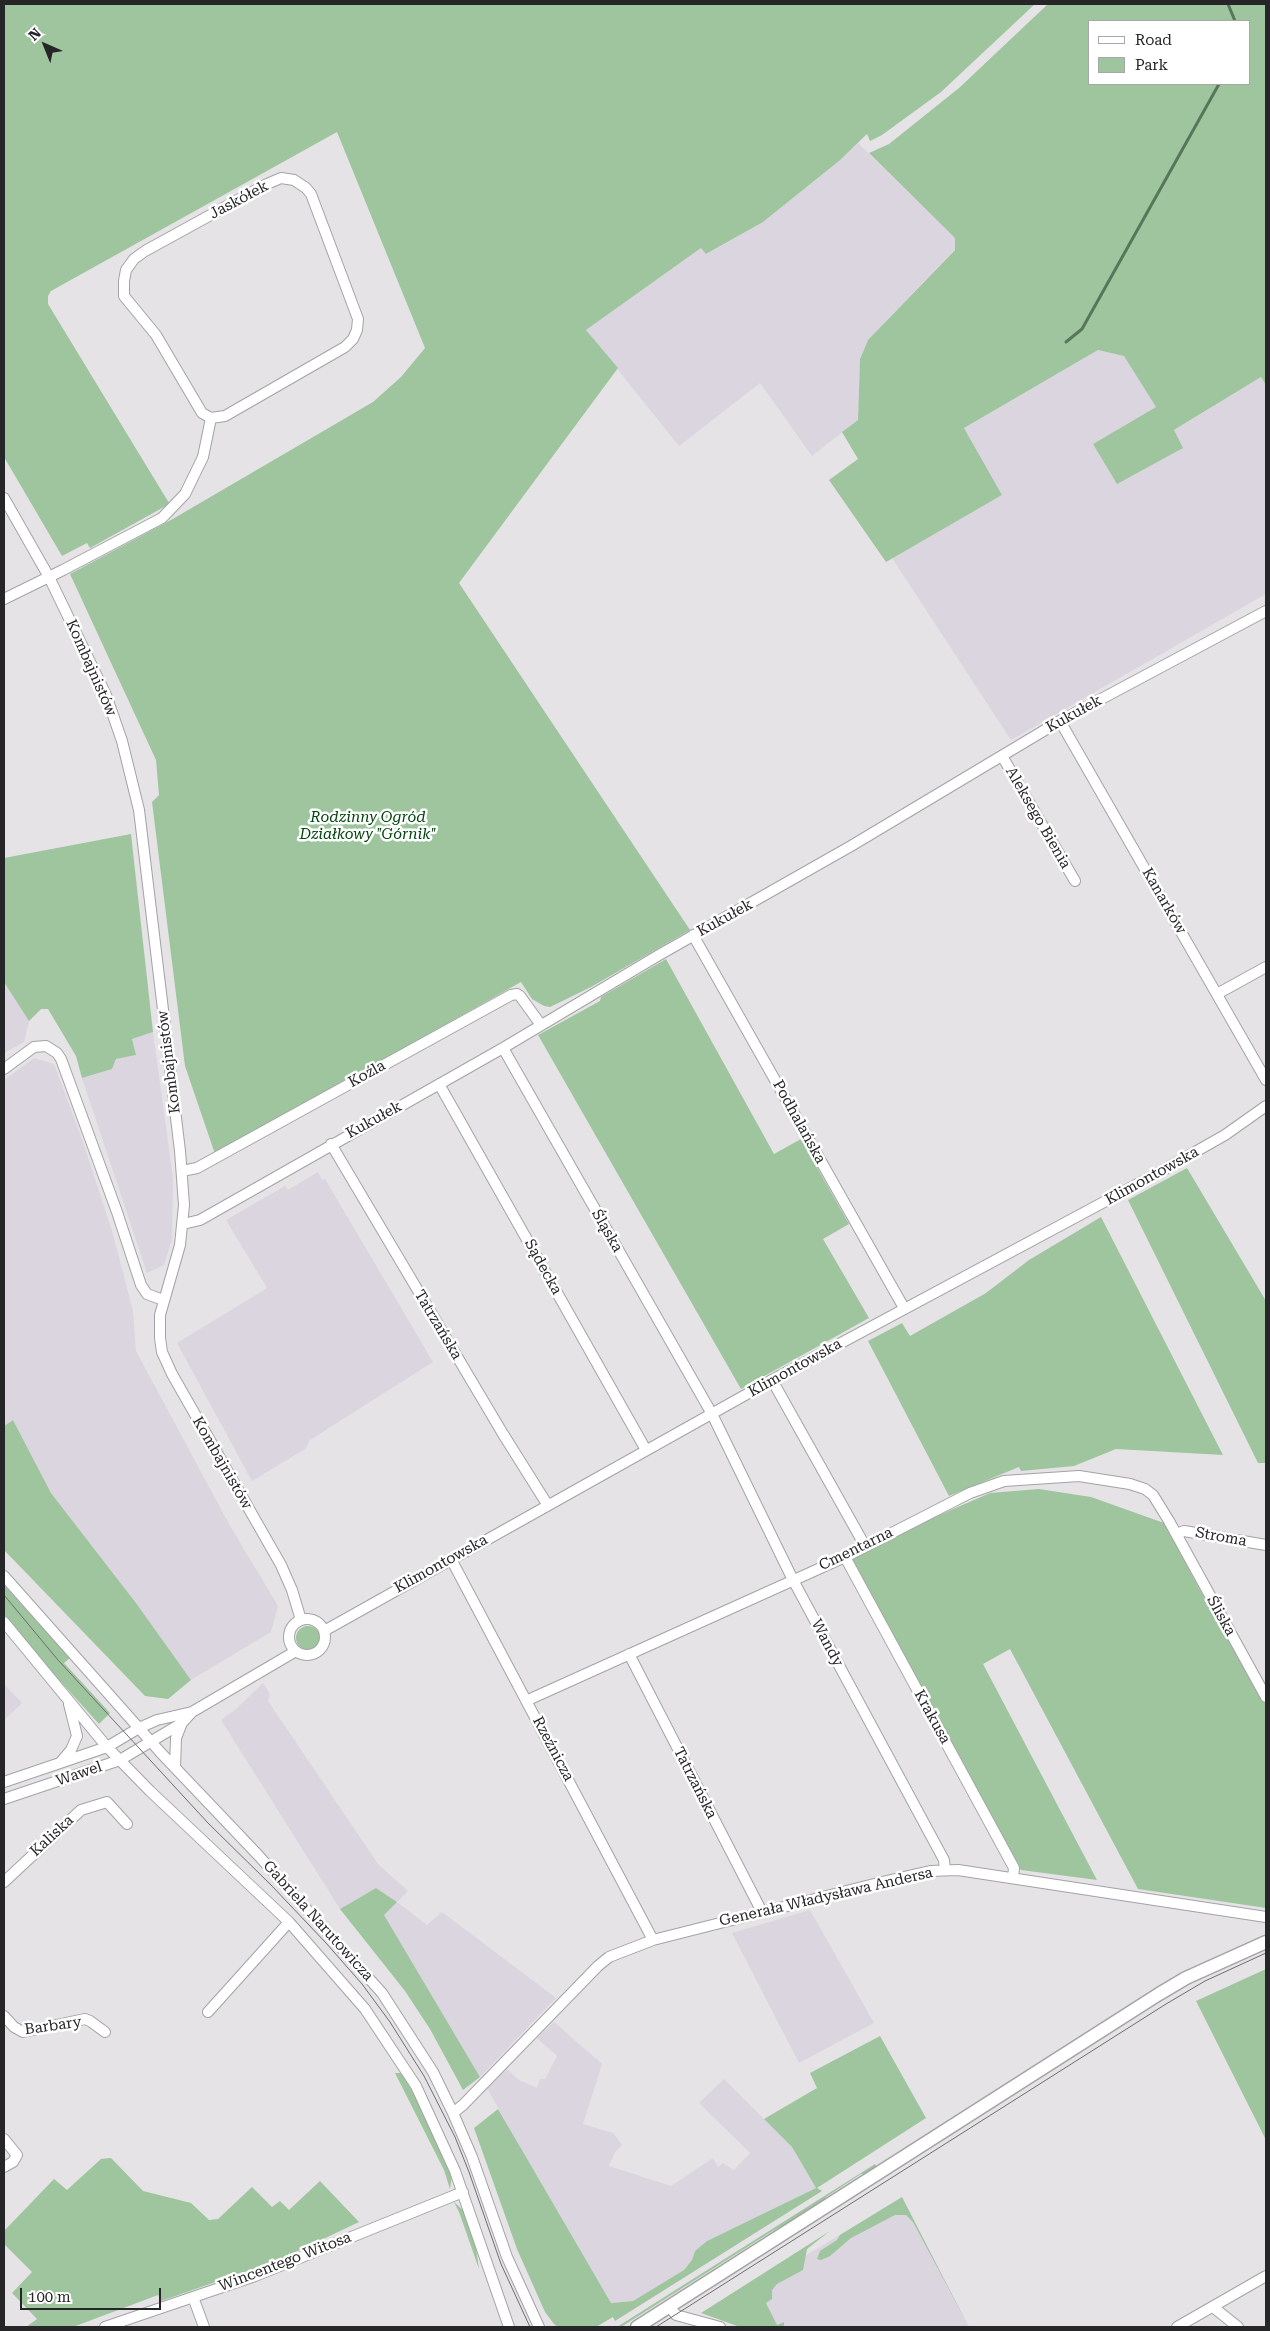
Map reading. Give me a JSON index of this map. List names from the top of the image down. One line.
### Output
{"streets":{"street":["Jaskółek","Kombajnistów","Kukułek","Aleksego Bienia","Kanarków","Koźla","Podhalańska","Klimontowska","Śląska","Sądecka","Tatrzańska","Stroma","Cmentarna","Śliska","Wandy","Krakusa","Rzeźnicza","Wawel","Kaliska","Generała Władysława Andersa","Gabriela Narutowicza","Barbary","Wincentego Witosa"]},"crossings":[["Kombajnistów","Kukułek"],["Kombajnistów","Koźla"],["Kombajnistów","Klimontowska"],["Kukułek","Aleksego Bienia"],["Kukułek","Kanarków"],["Kukułek","Koźla"],["Kukułek","Podhalańska"],["Kukułek","Śląska"],["Kukułek","Sądecka"],["Kukułek","Tatrzańska"],["Podhalańska","Klimontowska"],["Klimontowska","Śląska"],["Klimontowska","Sądecka"],["Klimontowska","Tatrzańska"],["Klimontowska","Wandy"],["Klimontowska","Rzeźnicza"],["Śląska","Wandy"],["Tatrzańska","Cmentarna"],["Tatrzańska","Generała Władysława Andersa"],["Stroma","Cmentarna"],["Stroma","Śliska"],["Cmentarna","Śliska"],["Cmentarna","Wandy"],["Cmentarna","Krakusa"],["Cmentarna","Rzeźnicza"],["Wandy","Generała Władysława Andersa"],["Krakusa","Generała Władysława Andersa"],["Rzeźnicza","Generała Władysława Andersa"],["Wawel","Gabriela Narutowicza"],["Generała Władysława Andersa","Gabriela Narutowicza"],["Gabriela Narutowicza","Wincentego Witosa"]],"parks":["Rodzinny Ogród Działkowy \"Górnik\""],"legend":["Road","Park"],"scale_bar":"100 m","north":"top left"}
